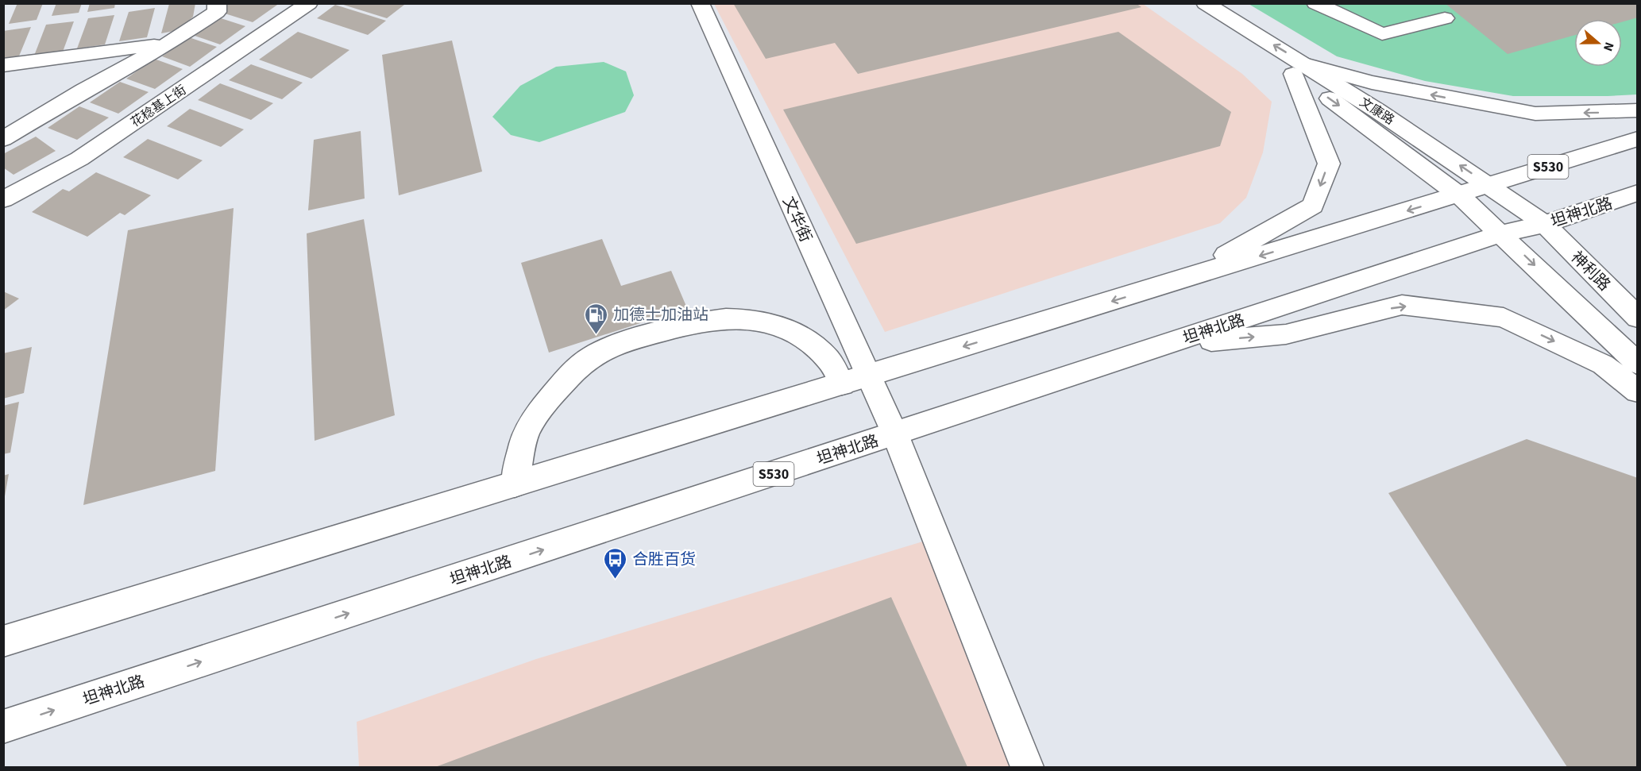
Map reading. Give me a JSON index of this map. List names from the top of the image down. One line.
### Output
{"streets":{"main road":["花稔基上街","文康路","S530","坦神北路","文华街","神利路"]},"crossings":[["文康路","S530"],["文康路","坦神北路"],["文康路","神利路"],["S530","文华街"],["坦神北路","文华街"],["坦神北路","神利路"]],"places":{"fuel station":["加德士加油站"],"bus stop":["合胜百货"]},"north":"right"}
